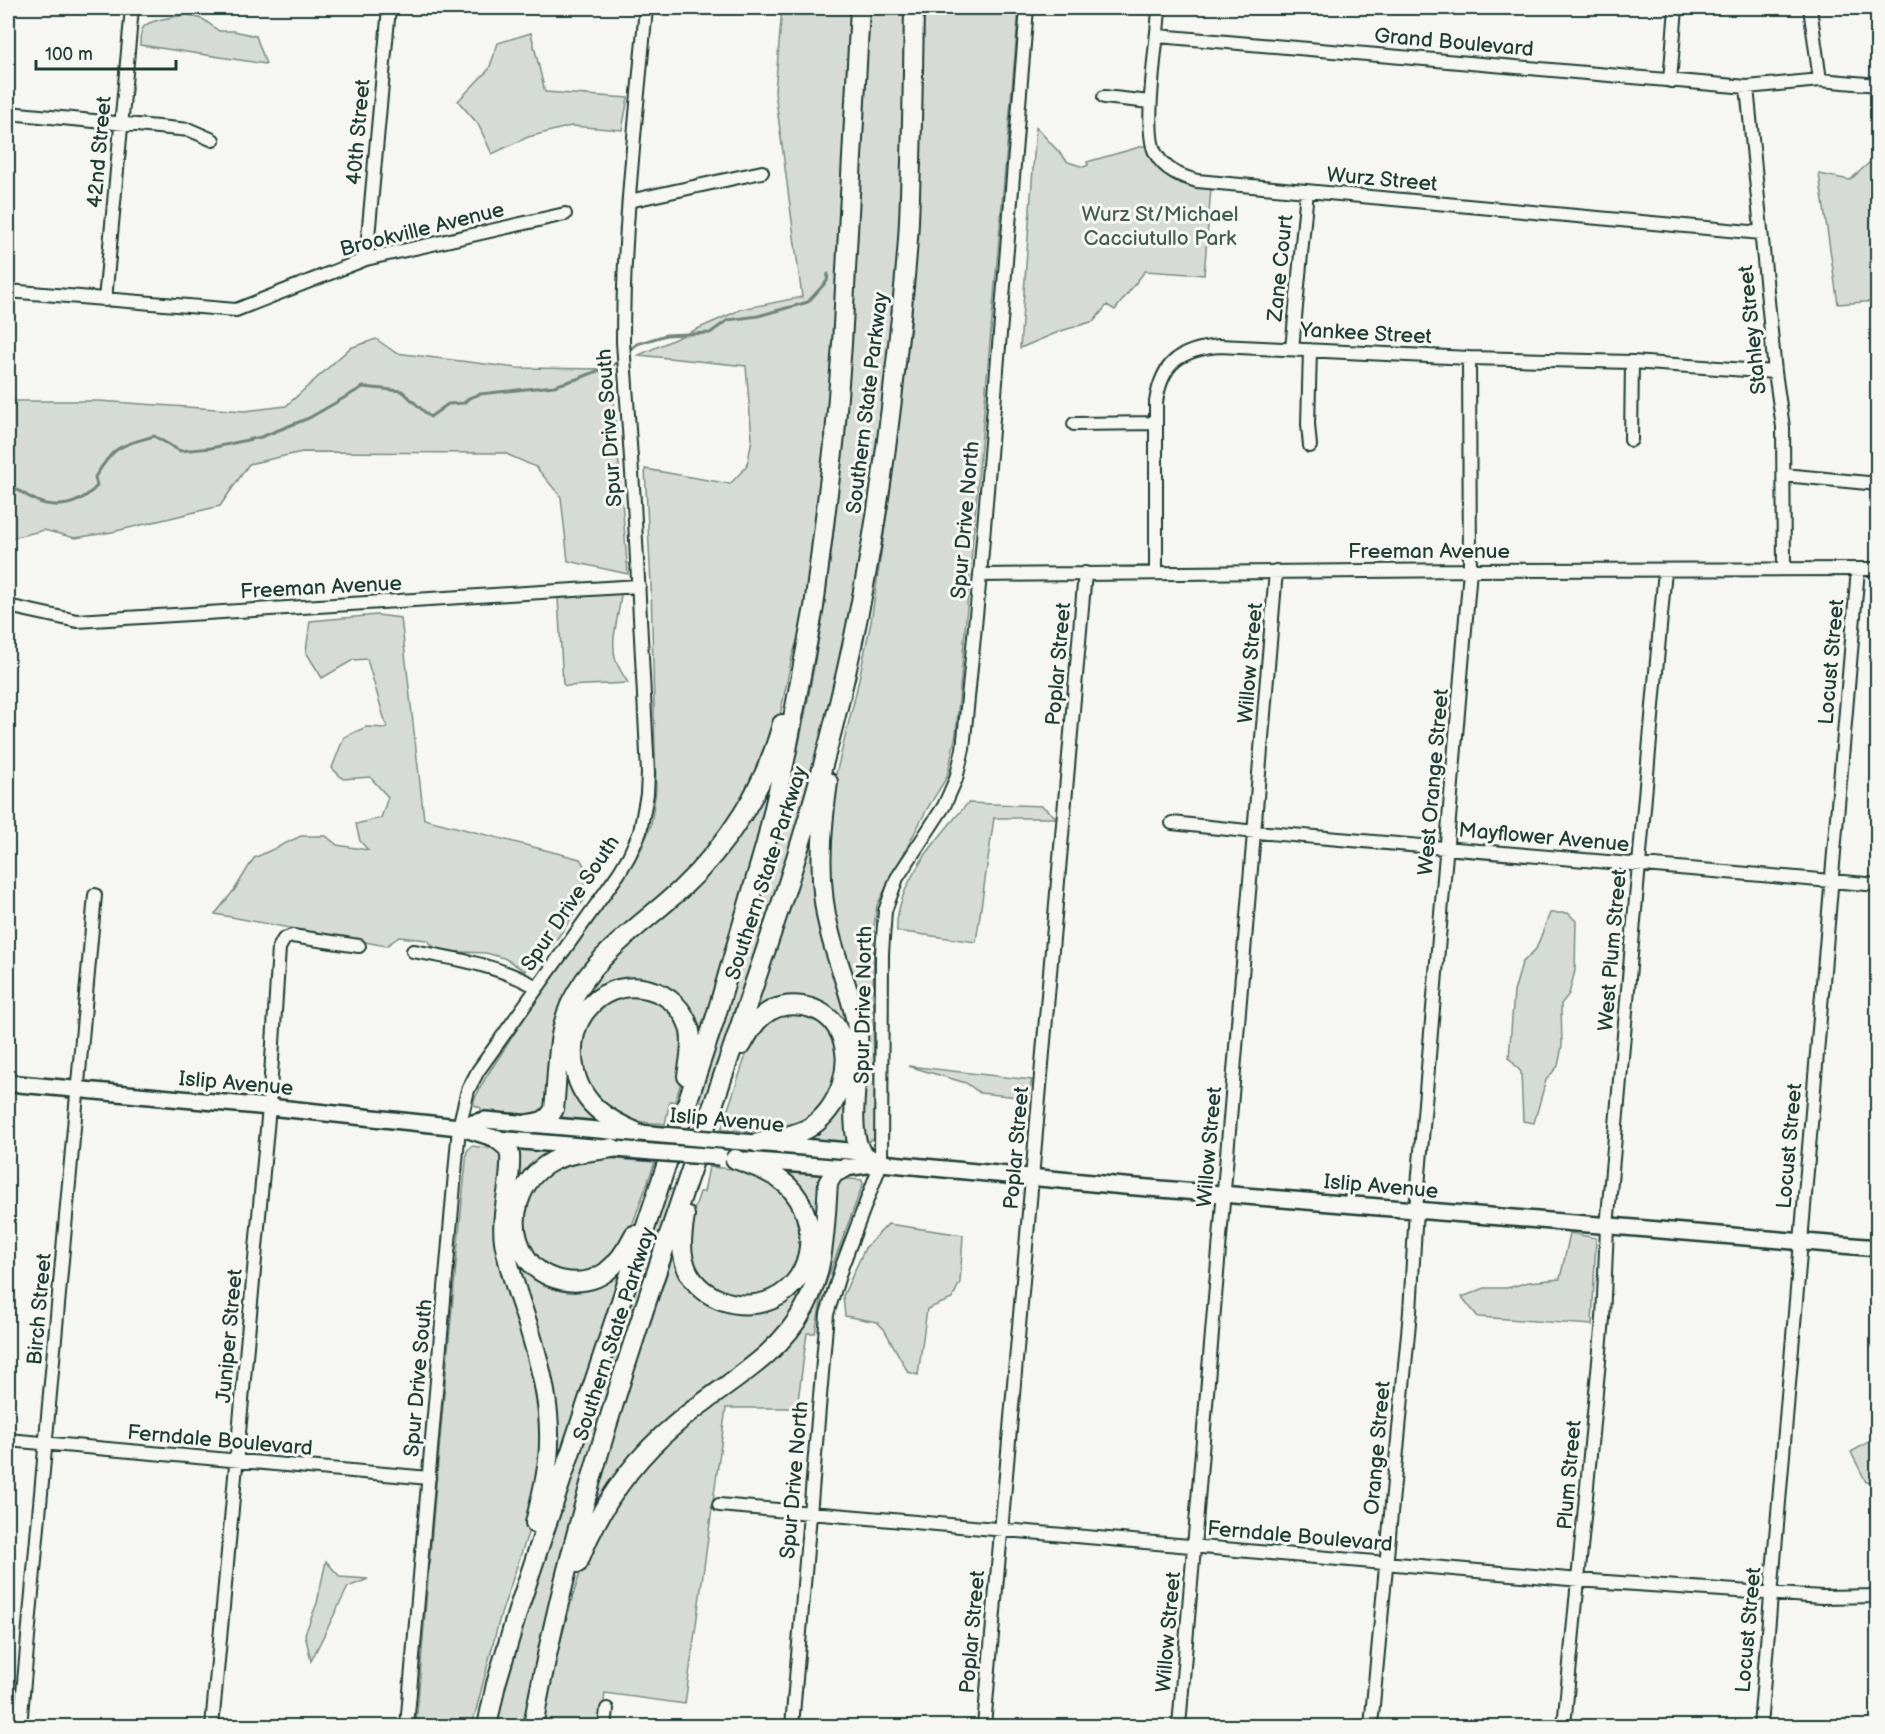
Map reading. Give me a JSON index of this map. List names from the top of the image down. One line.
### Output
{"streets":{"highway":["Southern State Parkway"],"main road":["Islip Avenue"],"street":["Grand Boulevard","40th Street","42nd Street","Wurz Street","Brookville Avenue","Zane Court","Stahley Street","Yankee Street","Spur Drive South","Spur Drive North","Freeman Avenue","Locust Street","Willow Street","Poplar Street","West Orange Street","Mayflower Avenue","West Plum Street","Birch Street","Juniper Street","Ferndale Boulevard","Orange Street","Plum Street"]},"crossings":[["Grand Boulevard","Wurz Street"],["Grand Boulevard","Stahley Street"],["40th Street","Brookville Avenue"],["42nd Street","Brookville Avenue"],["Wurz Street","Zane Court"],["Wurz Street","Stahley Street"],["Zane Court","Yankee Street"],["Stahley Street","Yankee Street"],["Stahley Street","Freeman Avenue"],["Yankee Street","Freeman Avenue"],["Yankee Street","West Orange Street"],["Spur Drive South","Freeman Avenue"],["Spur Drive South","Islip Avenue"],["Spur Drive South","Ferndale Boulevard"],["Spur Drive North","Freeman Avenue"],["Spur Drive North","Islip Avenue"],["Spur Drive North","Ferndale Boulevard"],["Freeman Avenue","Locust Street"],["Freeman Avenue","Willow Street"],["Freeman Avenue","Poplar Street"],["Freeman Avenue","West Orange Street"],["Freeman Avenue","West Plum Street"],["Locust Street","Mayflower Avenue"],["Locust Street","Islip Avenue"],["Locust Street","Ferndale Boulevard"],["Willow Street","Mayflower Avenue"],["Willow Street","Islip Avenue"],["Willow Street","Ferndale Boulevard"],["Poplar Street","Islip Avenue"],["Poplar Street","Ferndale Boulevard"],["West Orange Street","Mayflower Avenue"],["West Orange Street","Islip Avenue"],["West Orange Street","Orange Street"],["Mayflower Avenue","West Plum Street"],["West Plum Street","Islip Avenue"],["West Plum Street","Plum Street"],["Islip Avenue","Birch Street"],["Islip Avenue","Juniper Street"],["Islip Avenue","Orange Street"],["Islip Avenue","Plum Street"],["Birch Street","Ferndale Boulevard"],["Juniper Street","Ferndale Boulevard"],["Ferndale Boulevard","Orange Street"],["Ferndale Boulevard","Plum Street"]],"parks":["Wurz St/Michael Cacciutullo Park"],"scale_bar":"100 m"}
